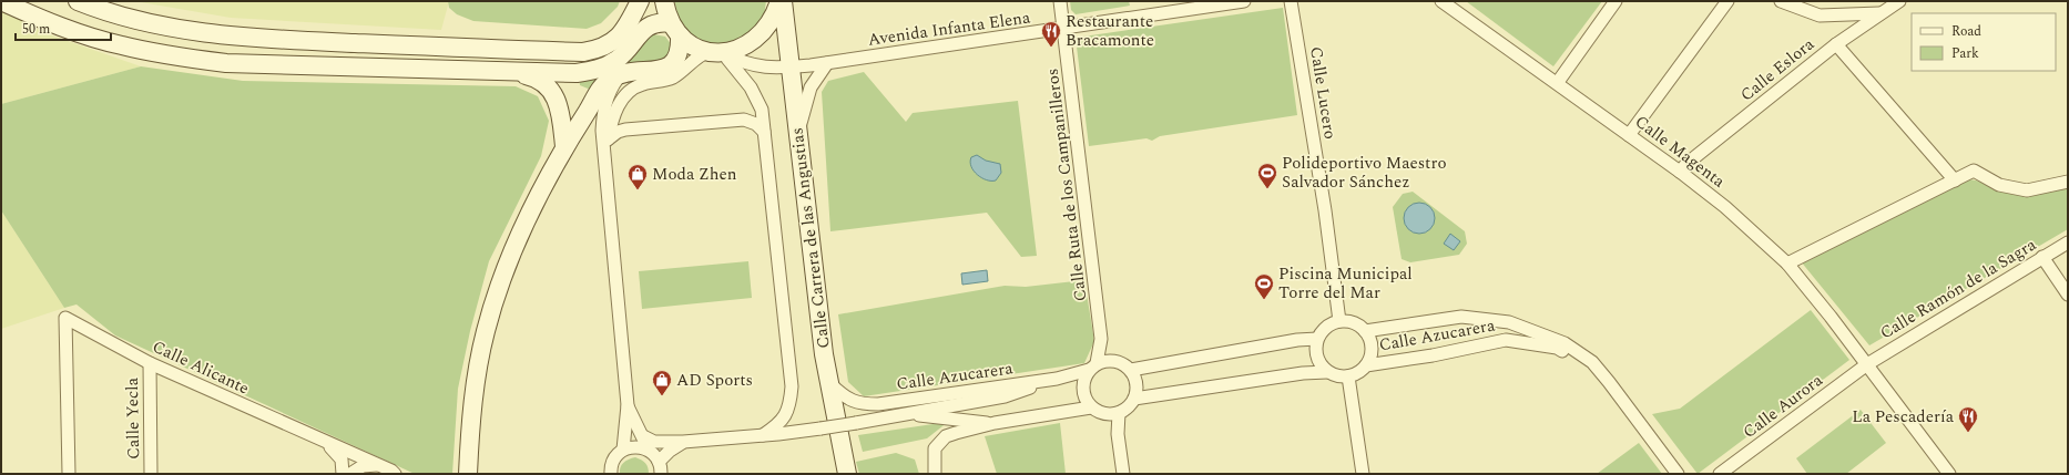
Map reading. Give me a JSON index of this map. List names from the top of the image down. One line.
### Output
{"streets":{"main road":["Calle Carrera de las Angustias"],"street":["Avenida Infanta Elena","Calle Eslora","Calle Lucero","Calle Magenta","Calle Ruta de los Campanilleros","Calle Ramón de la Sagra","Calle Azucarera","Calle Alicante","Calle Aurora","Calle Yecla"]},"crossings":[["Avenida Infanta Elena","Calle Ruta de los Campanilleros"],["Avenida Infanta Elena","Calle Carrera de las Angustias"],["Calle Eslora","Calle Magenta"],["Calle Lucero","Calle Azucarera"],["Calle Magenta","Calle Ramón de la Sagra"],["Calle Magenta","Calle Aurora"],["Calle Ruta de los Campanilleros","Calle Azucarera"],["Calle Carrera de las Angustias","Calle Azucarera"],["Calle Ramón de la Sagra","Calle Aurora"],["Calle Alicante","Calle Yecla"]],"places":{"restaurant":["Restaurante Bracamonte","La Pescadería"],"sports":["Polideportivo Maestro Salvador Sánchez","Piscina Municipal Torre del Mar"],"shop":["Moda Zhen","AD Sports"]},"legend":["Road","Park"],"scale_bar":"50 m"}
